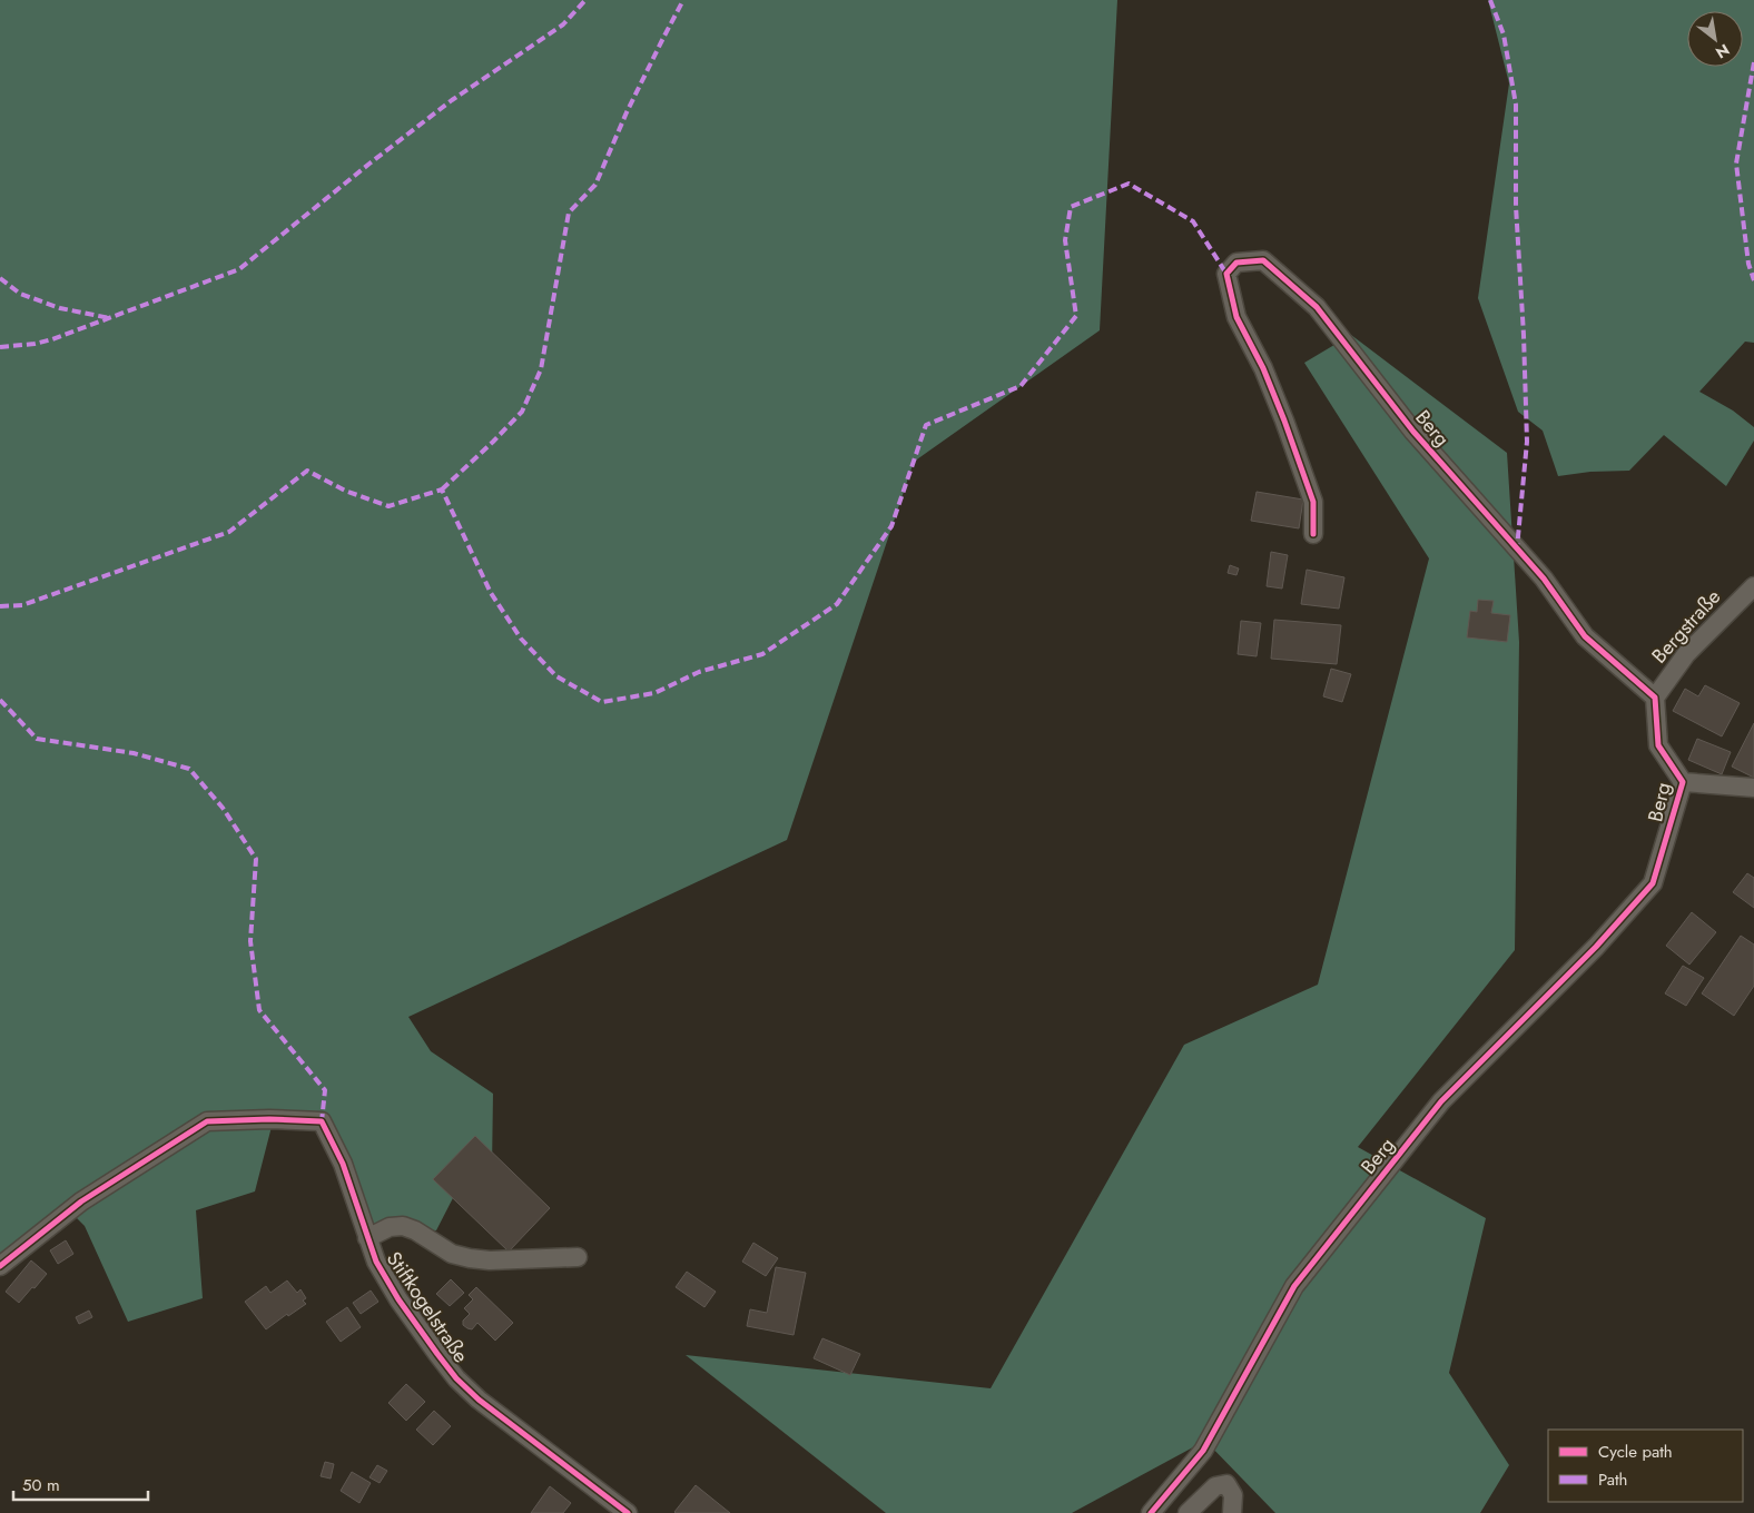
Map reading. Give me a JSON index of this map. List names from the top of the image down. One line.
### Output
{"streets":{"street":["Berg","Bergstraße","Stiftkogelstraße"]},"crossings":[["Berg","Bergstraße"]],"legend":["Cycle path","Path"],"scale_bar":"50 m","north":"bottom right"}
